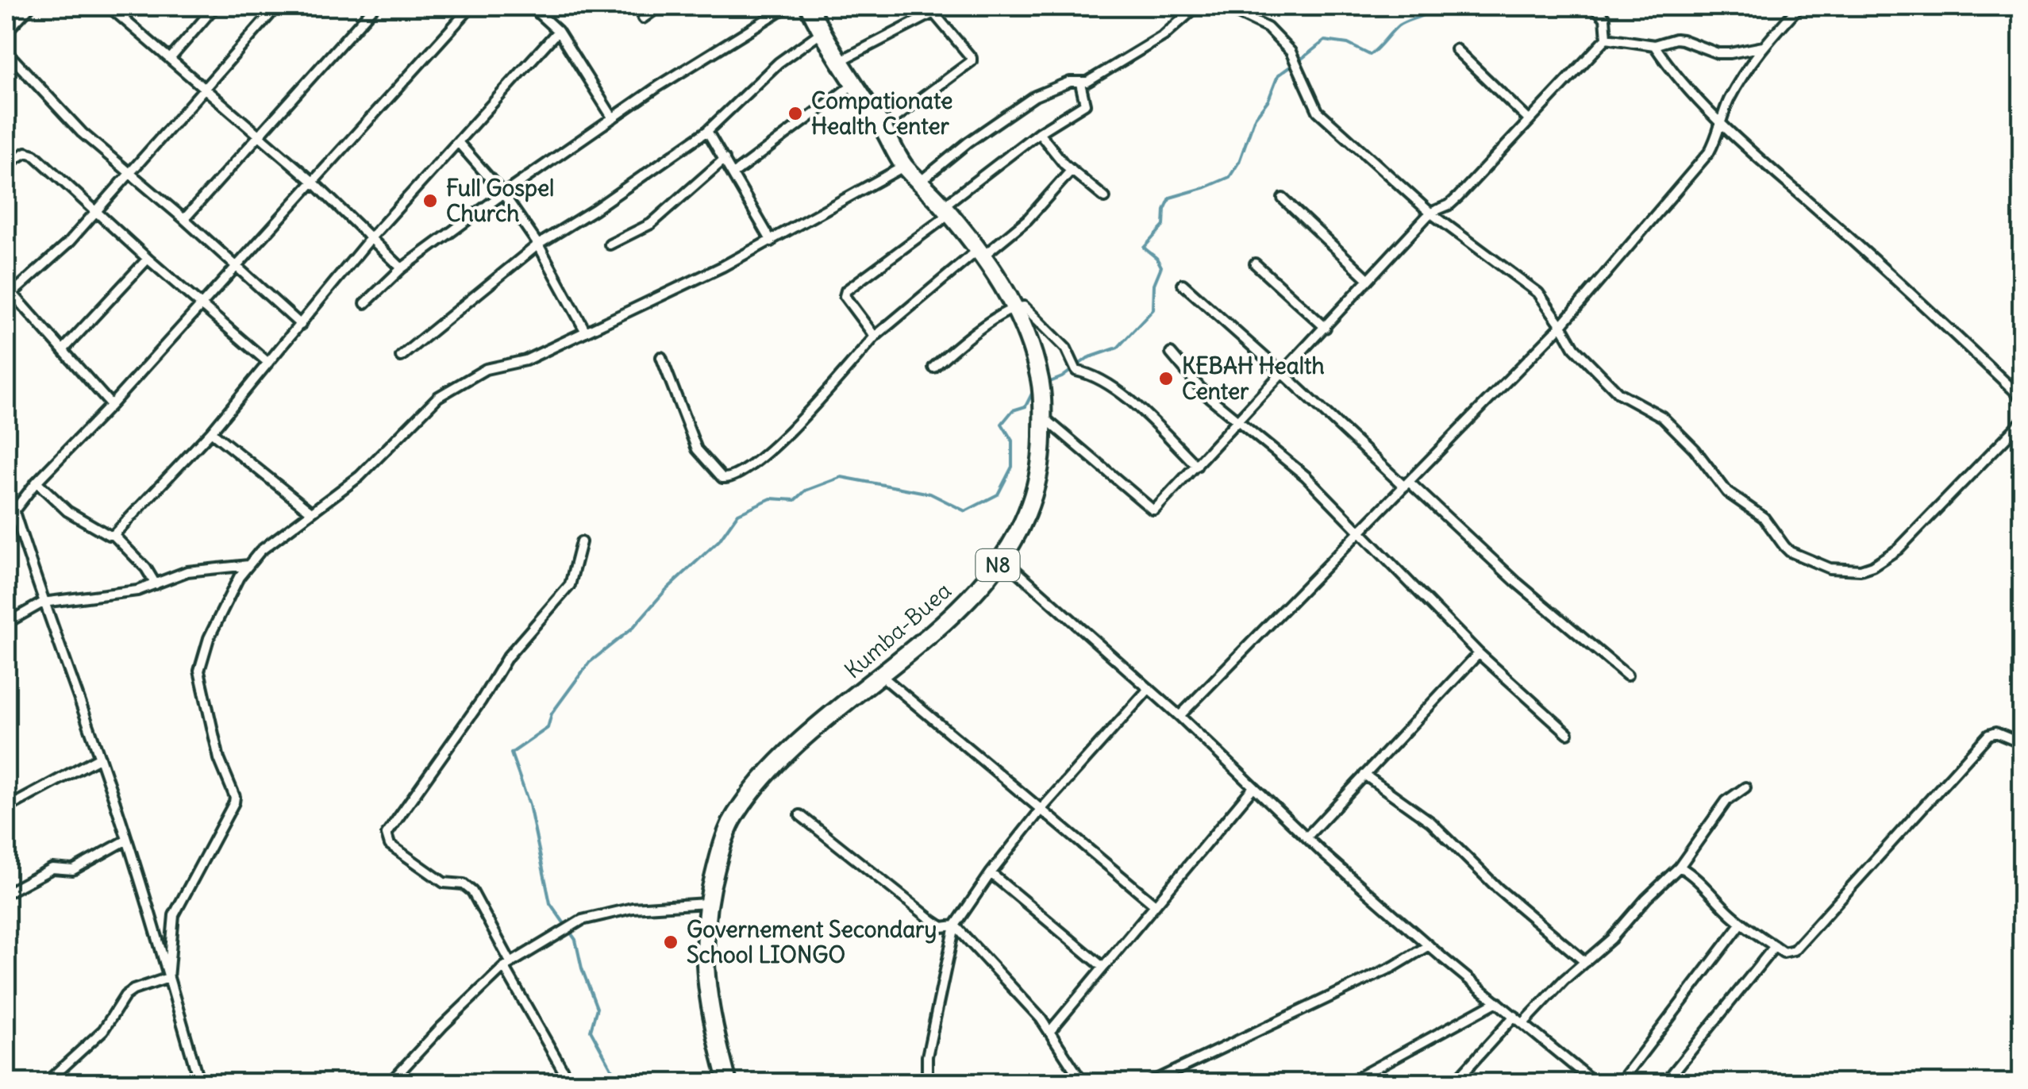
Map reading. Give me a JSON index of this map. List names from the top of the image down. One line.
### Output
{"streets":{"highway":["N8","Kumba-Buea"]},"places":["Compationate Health Center","Full Gospel Church","KEBAH Health Center","Governement Secondary School LIONGO"]}
